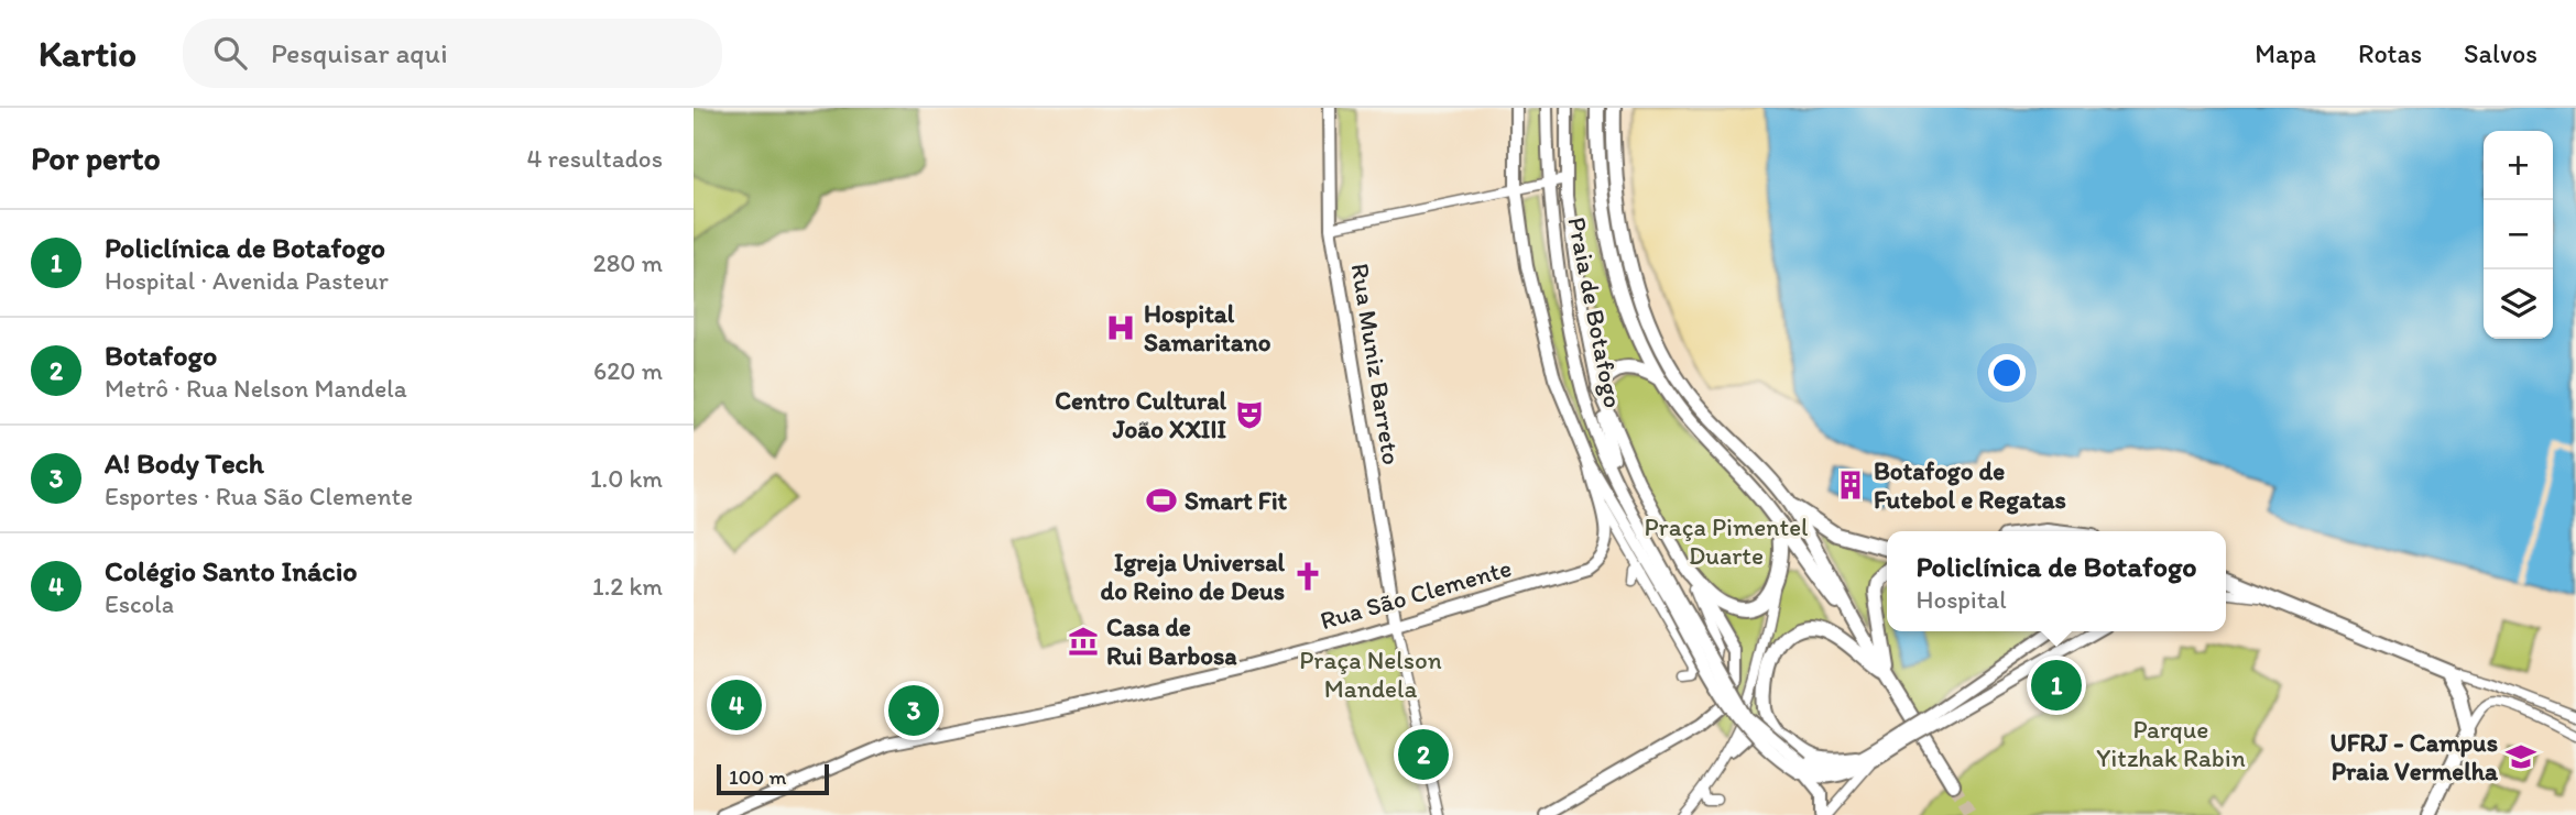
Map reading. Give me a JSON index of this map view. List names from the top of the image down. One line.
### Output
{"streets":{"main road":["Praia de Botafogo","Rua Muniz Barreto","Rua São Clemente"]},"crossings":[["Praia de Botafogo","Rua São Clemente"],["Rua Muniz Barreto","Rua São Clemente"]],"parks":["Praça Pimentel Duarte","Praça Nelson Mandela","Parque Yitzhak Rabin"],"places":{"hospital":["Hospital Samaritano"],"theatre":["Centro Cultural João XXIII"],"building":["Botafogo de Futebol e Regatas"],"sports":["Smart Fit"],"church":["Igreja Universal do Reino de Deus"],"museum":["Casa de Rui Barbosa"],"school or university":["UFRJ - Campus Praia Vermelha"]},"scale_bar":"100 m","page":{"header":"Kartio","search":"Pesquisar aqui","nav":["Mapa","Rotas","Salvos"],"heading":["Por perto","4 resultados"],"map_buttons":["+","−"],"list":[{"mark":"1","name":"Policlínica de Botafogo","note":"Hospital · Avenida Pasteur","value":"280 m"},{"mark":"2","name":"Botafogo","note":"Metrô · Rua Nelson Mandela","value":"620 m"},{"mark":"3","name":"A! Body Tech","note":"Esportes · Rua São Clemente","value":"1.0 km"},{"mark":"4","name":"Colégio Santo Inácio","note":"Escola","value":"1.2 km"}],"popup":["Policlínica de Botafogo","Hospital"],"pins":["1","4","3","2"],"scale":"100 m"}}
